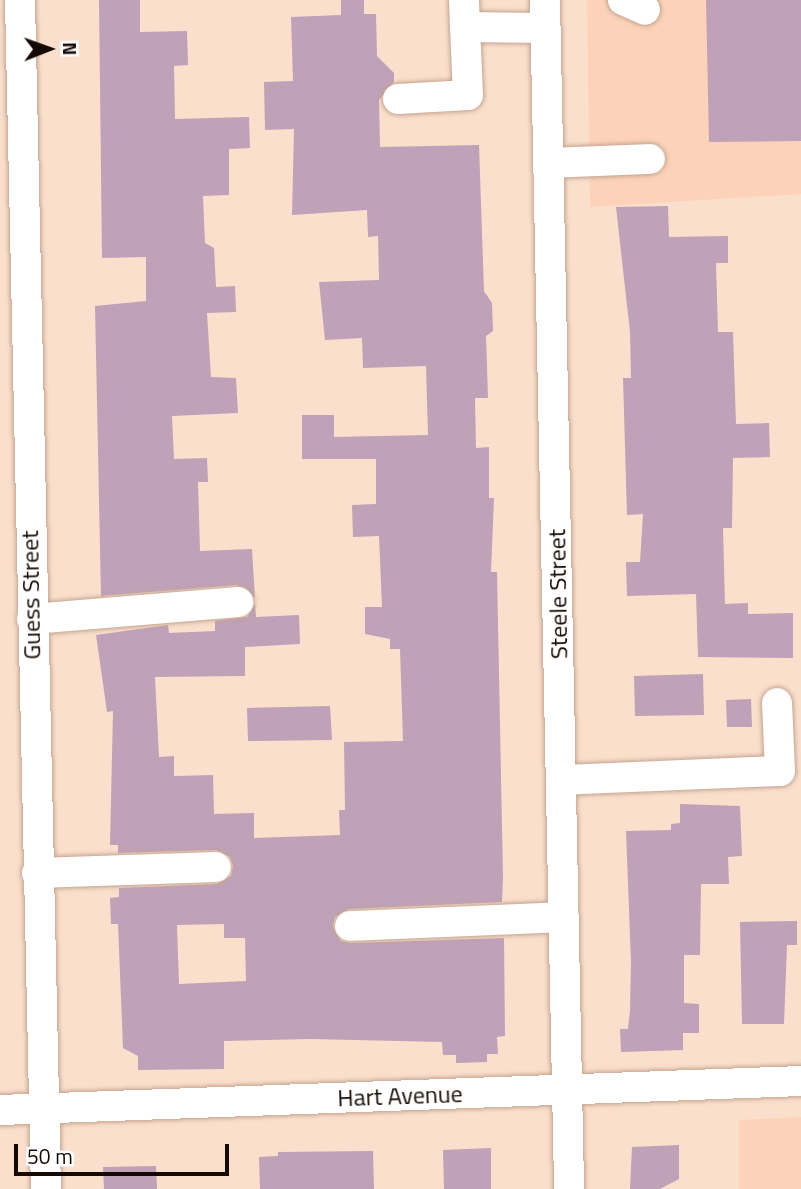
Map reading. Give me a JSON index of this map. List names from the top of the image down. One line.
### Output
{"streets":{"street":["Steele Street","Guess Street","Hart Avenue"]},"crossings":[["Steele Street","Hart Avenue"],["Guess Street","Hart Avenue"]],"scale_bar":"50 m","north":"right"}
